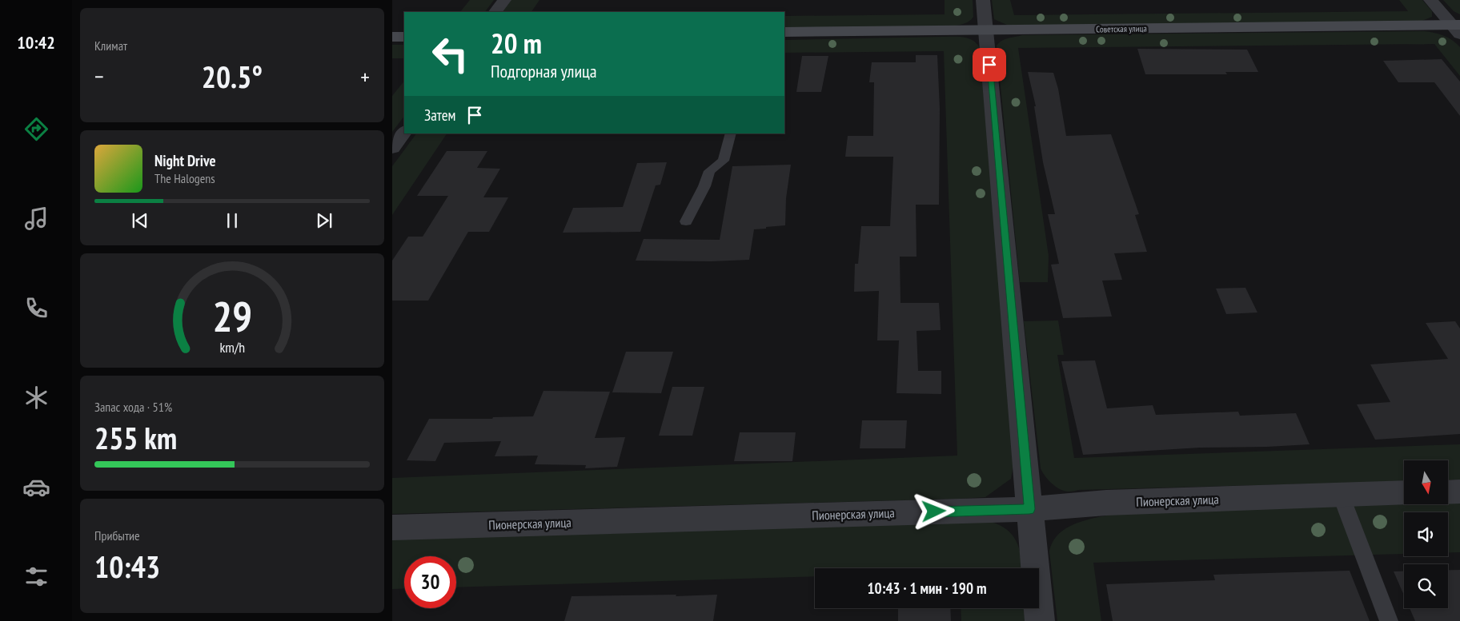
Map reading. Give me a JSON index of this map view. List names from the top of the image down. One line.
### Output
{"streets":{"street":["Советская улица","Пионерская улица"]},"north":"bottom","page":{"tabs":"10:42","tile":["Климат",["Запас хода · 51%","255 km"],["Прибытие","10:43"]],"turn":["20 m","Подгорная улица"],"heat":["−","20.5°","+"],"then":"Затем","song":["Night Drive","The Halogens"],"limit":"30","trip":"10:43 · 1 мин · 190 m","gauge":["29","km/h"]}}
